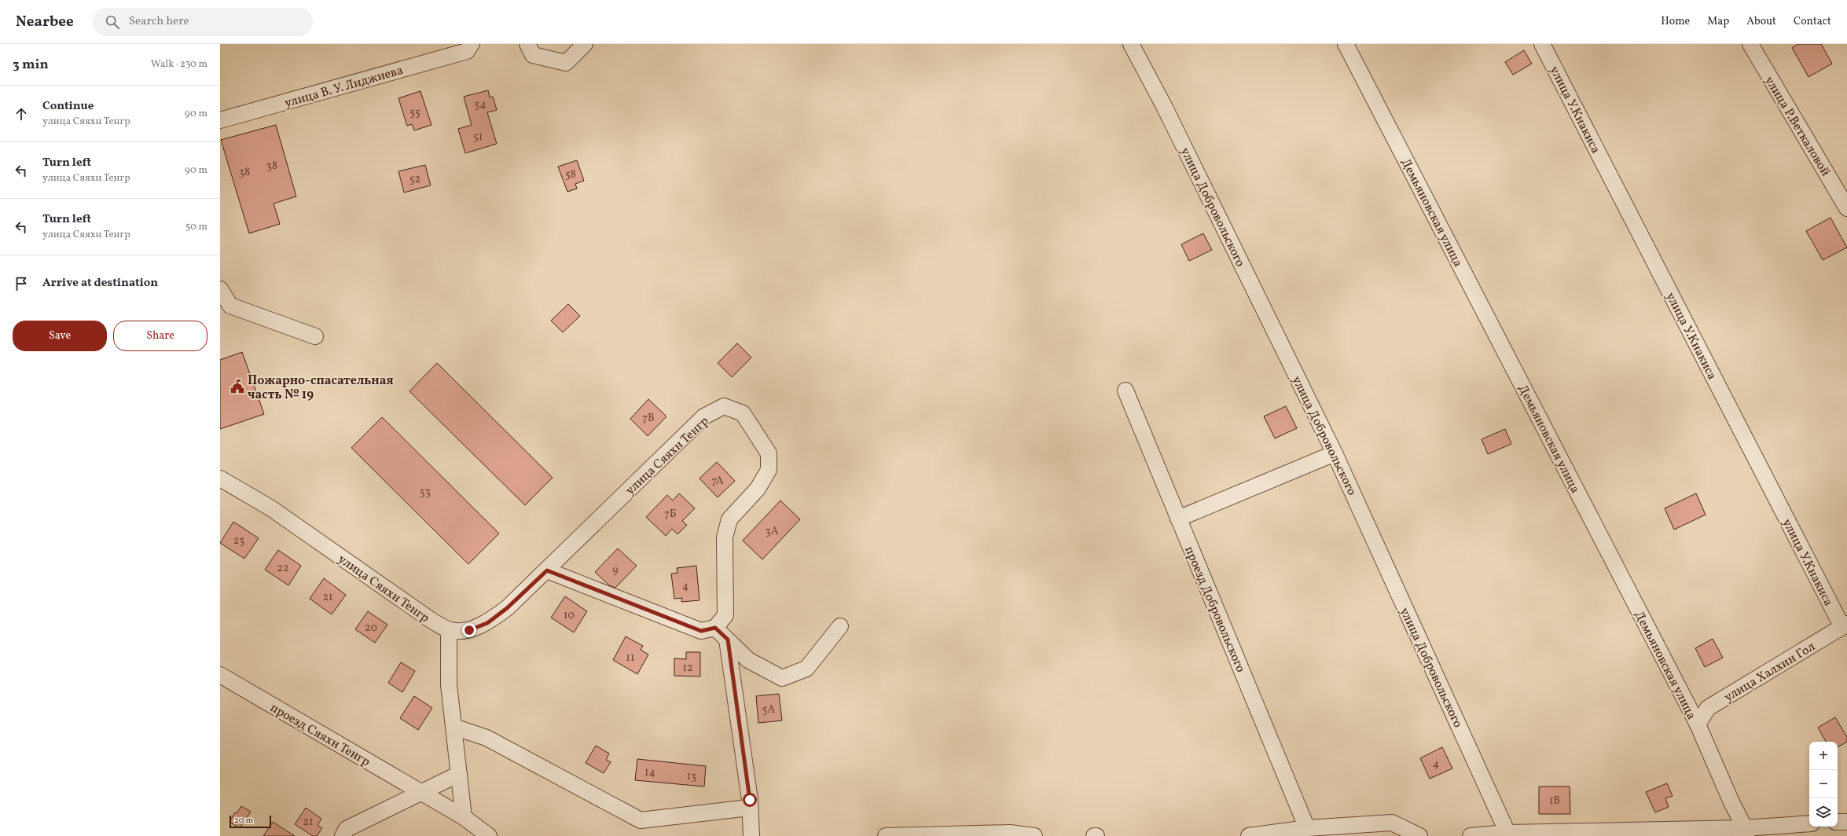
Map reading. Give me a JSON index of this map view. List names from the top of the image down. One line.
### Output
{"streets":{"street":["улица В. У. Лиджиева","улица У.Кнакиса","улица Р.Веткаловой","улица Добровольского","Демьяновская улица","улица Сяяхн Тенгр","проезд Добровольского","улица Халхин Гол","проезд Сяяхн Тенгр"]},"crossings":[["улица У.Кнакиса","улица Халхин Гол"],["Демьяновская улица","улица Халхин Гол"]],"places":{"public building":["Пожарно-спасательная часть № 19"]},"house_numbers":["54","55","51","38","38","58","52","7В","7А","53","7Б","3А","23","22","9","4","21","10","20","11","12","5А","4","14","13","1В","21"],"scale_bar":"20 m","page":{"header":"Nearbee","search":"Search here","nav":["Home","Map","About","Contact"],"heading":["3 min","Walk · 230 m"],"list":[["Continue","улица Сяяхн Тенгр","90 m"],["Turn left","улица Сяяхн Тенгр","90 m"],["Turn left","улица Сяяхн Тенгр","50 m"],"Arrive at destination"],"buttons":["Save","Share"],"map_buttons":["+","−"],"scale":"20 m"}}
